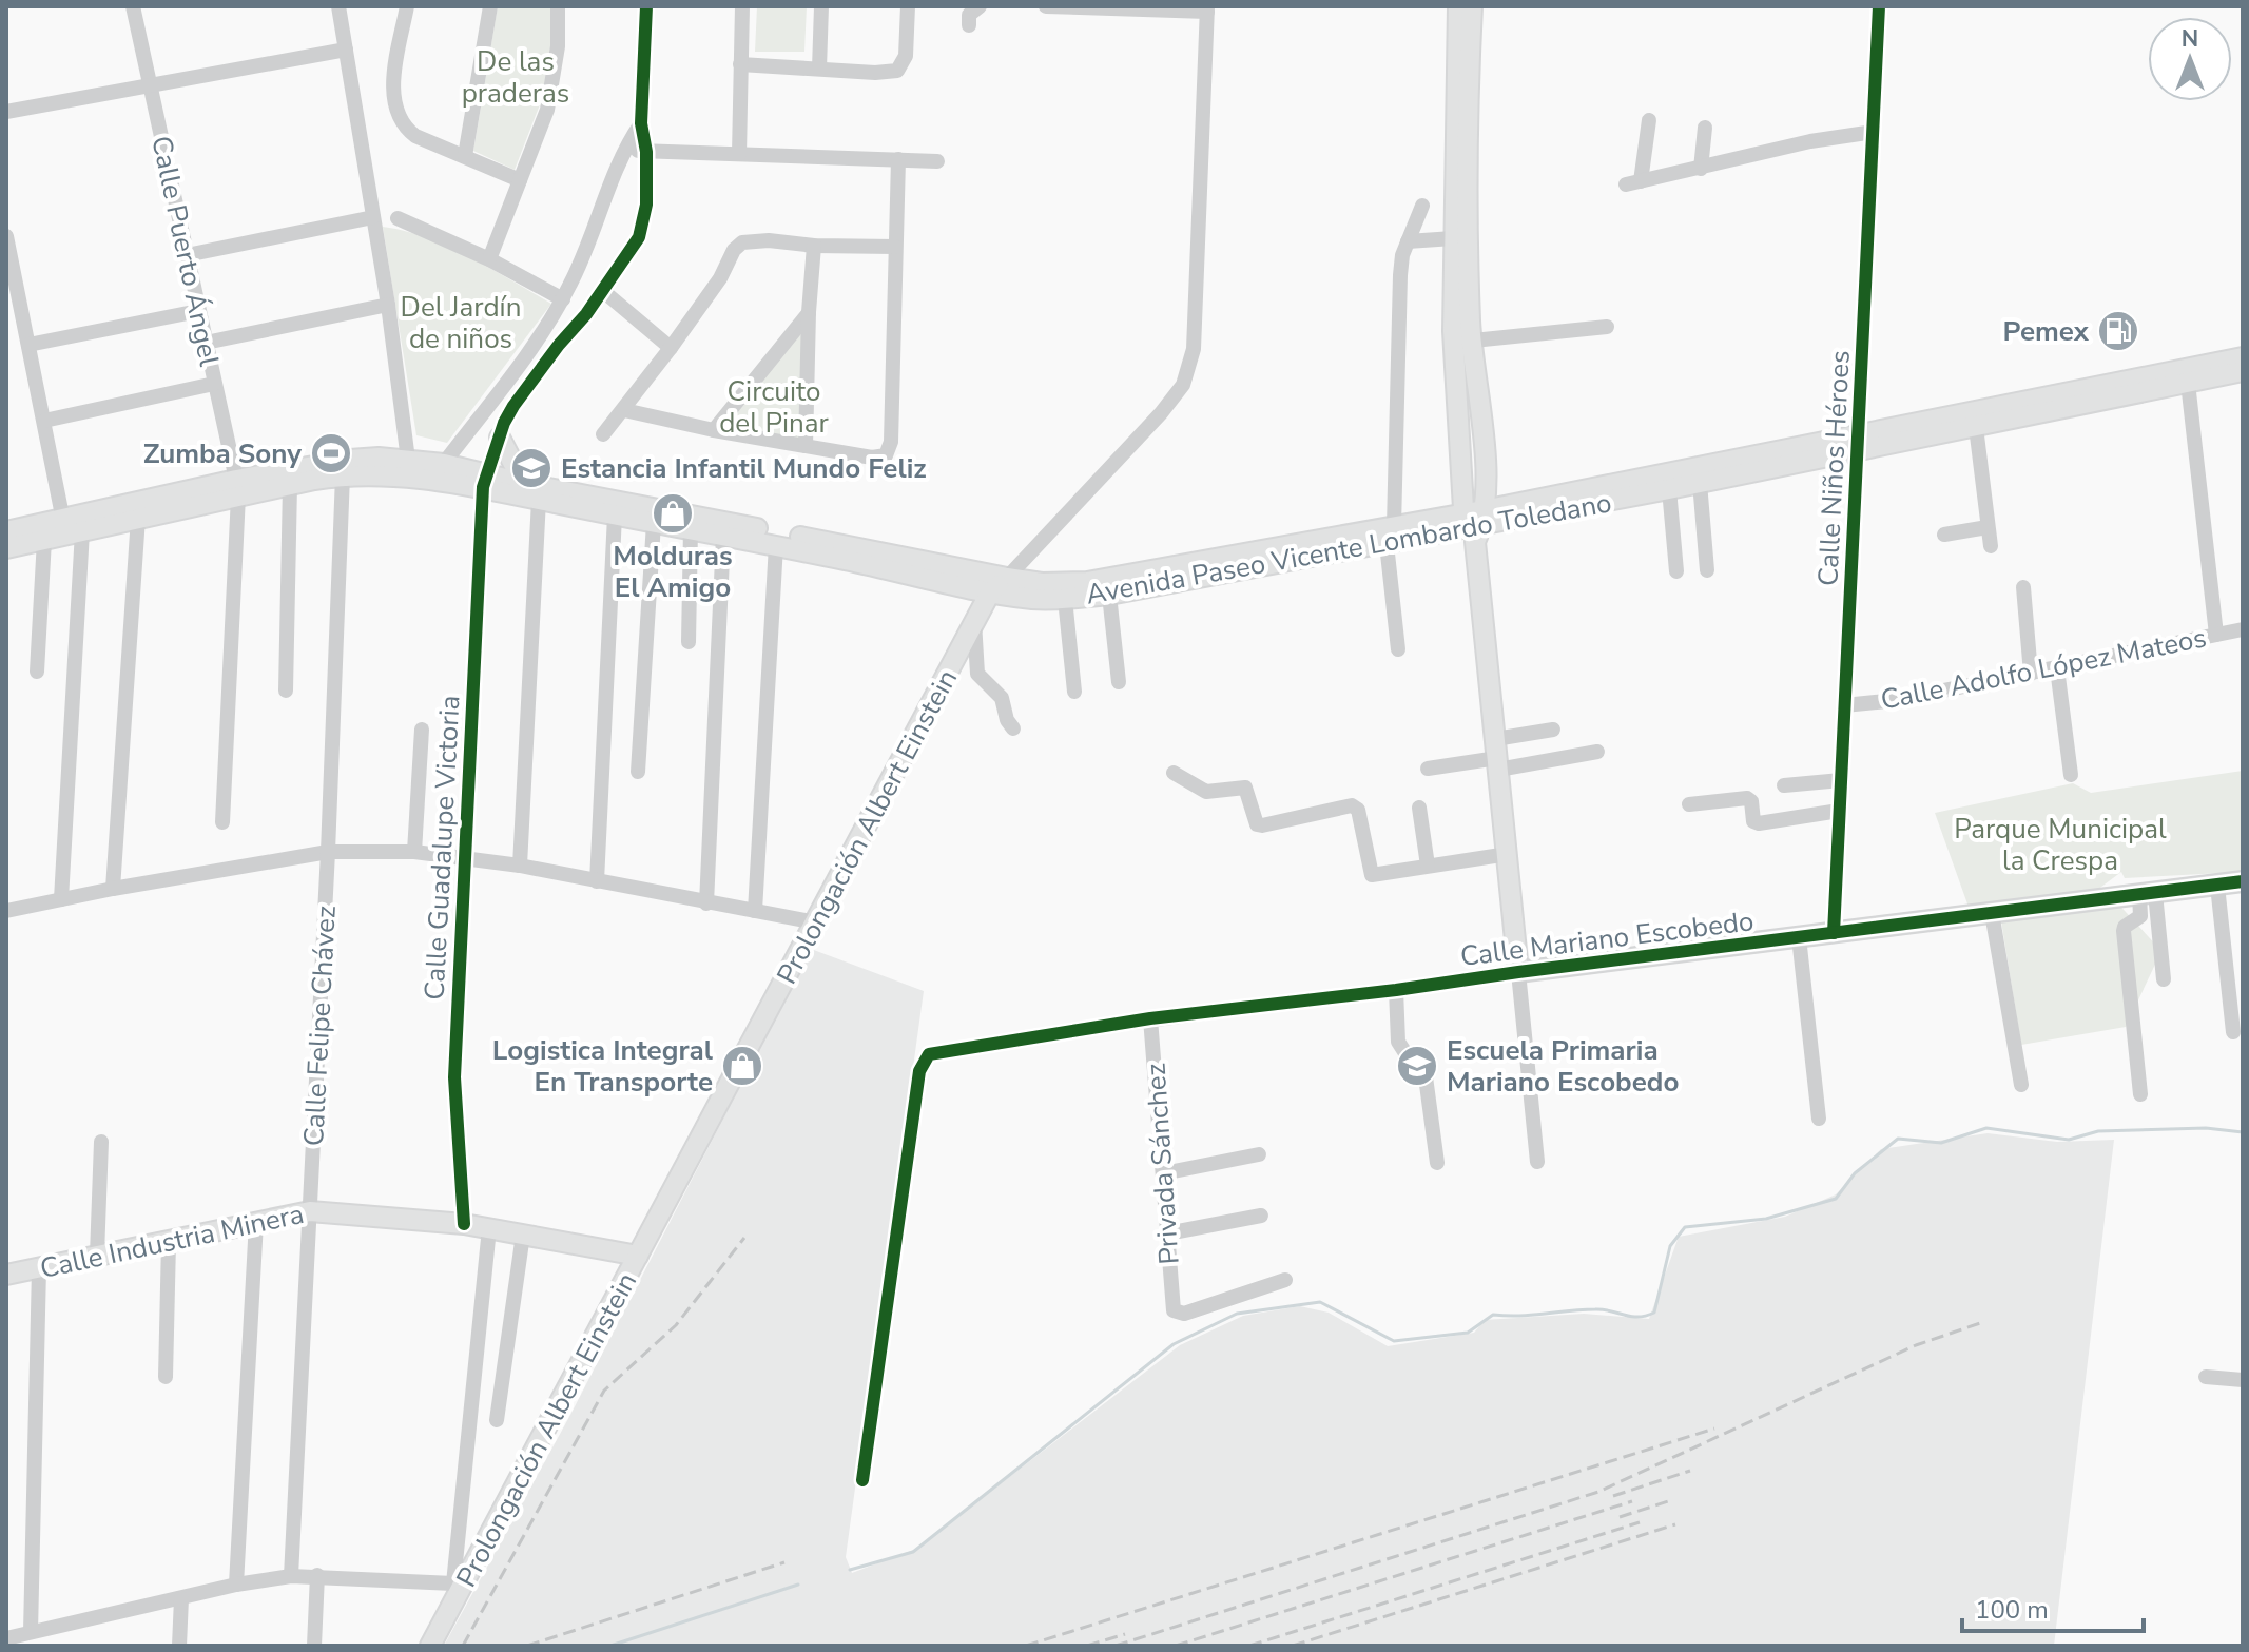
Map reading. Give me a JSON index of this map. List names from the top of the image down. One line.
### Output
{"streets":{"main road":["Avenida Paseo Vicente Lombardo Toledano","Prolongación Albert Einstein","Calle Mariano Escobedo","Calle Industria Minera"],"street":["Calle Puerto Ángel","Calle Niños Héroes","Calle Adolfo López Mateos","Calle Guadalupe Victoria","Calle Felipe Chávez","Privada Sánchez"]},"crossings":[["Calle Puerto Ángel","Avenida Paseo Vicente Lombardo Toledano"],["Calle Niños Héroes","Avenida Paseo Vicente Lombardo Toledano"],["Calle Niños Héroes","Calle Adolfo López Mateos"],["Calle Niños Héroes","Calle Mariano Escobedo"],["Avenida Paseo Vicente Lombardo Toledano","Prolongación Albert Einstein"],["Avenida Paseo Vicente Lombardo Toledano","Calle Guadalupe Victoria"],["Avenida Paseo Vicente Lombardo Toledano","Calle Felipe Chávez"],["Prolongación Albert Einstein","Calle Guadalupe Victoria"],["Prolongación Albert Einstein","Calle Industria Minera"],["Calle Guadalupe Victoria","Calle Felipe Chávez"],["Calle Guadalupe Victoria","Calle Industria Minera"],["Calle Mariano Escobedo","Privada Sánchez"],["Calle Felipe Chávez","Calle Industria Minera"]],"parks":["De las praderas","Del Jardín de niños","Circuito del Pinar","Parque Municipal la Crespa"],"places":{"fuel station":["Pemex"],"sports":["Zumba Sony"],"school or university":["Estancia Infantil Mundo Feliz","Escuela Primaria Mariano Escobedo"],"shop":["Molduras El Amigo","Logistica Integral En Transporte"]},"scale_bar":"100 m","north":"top"}
